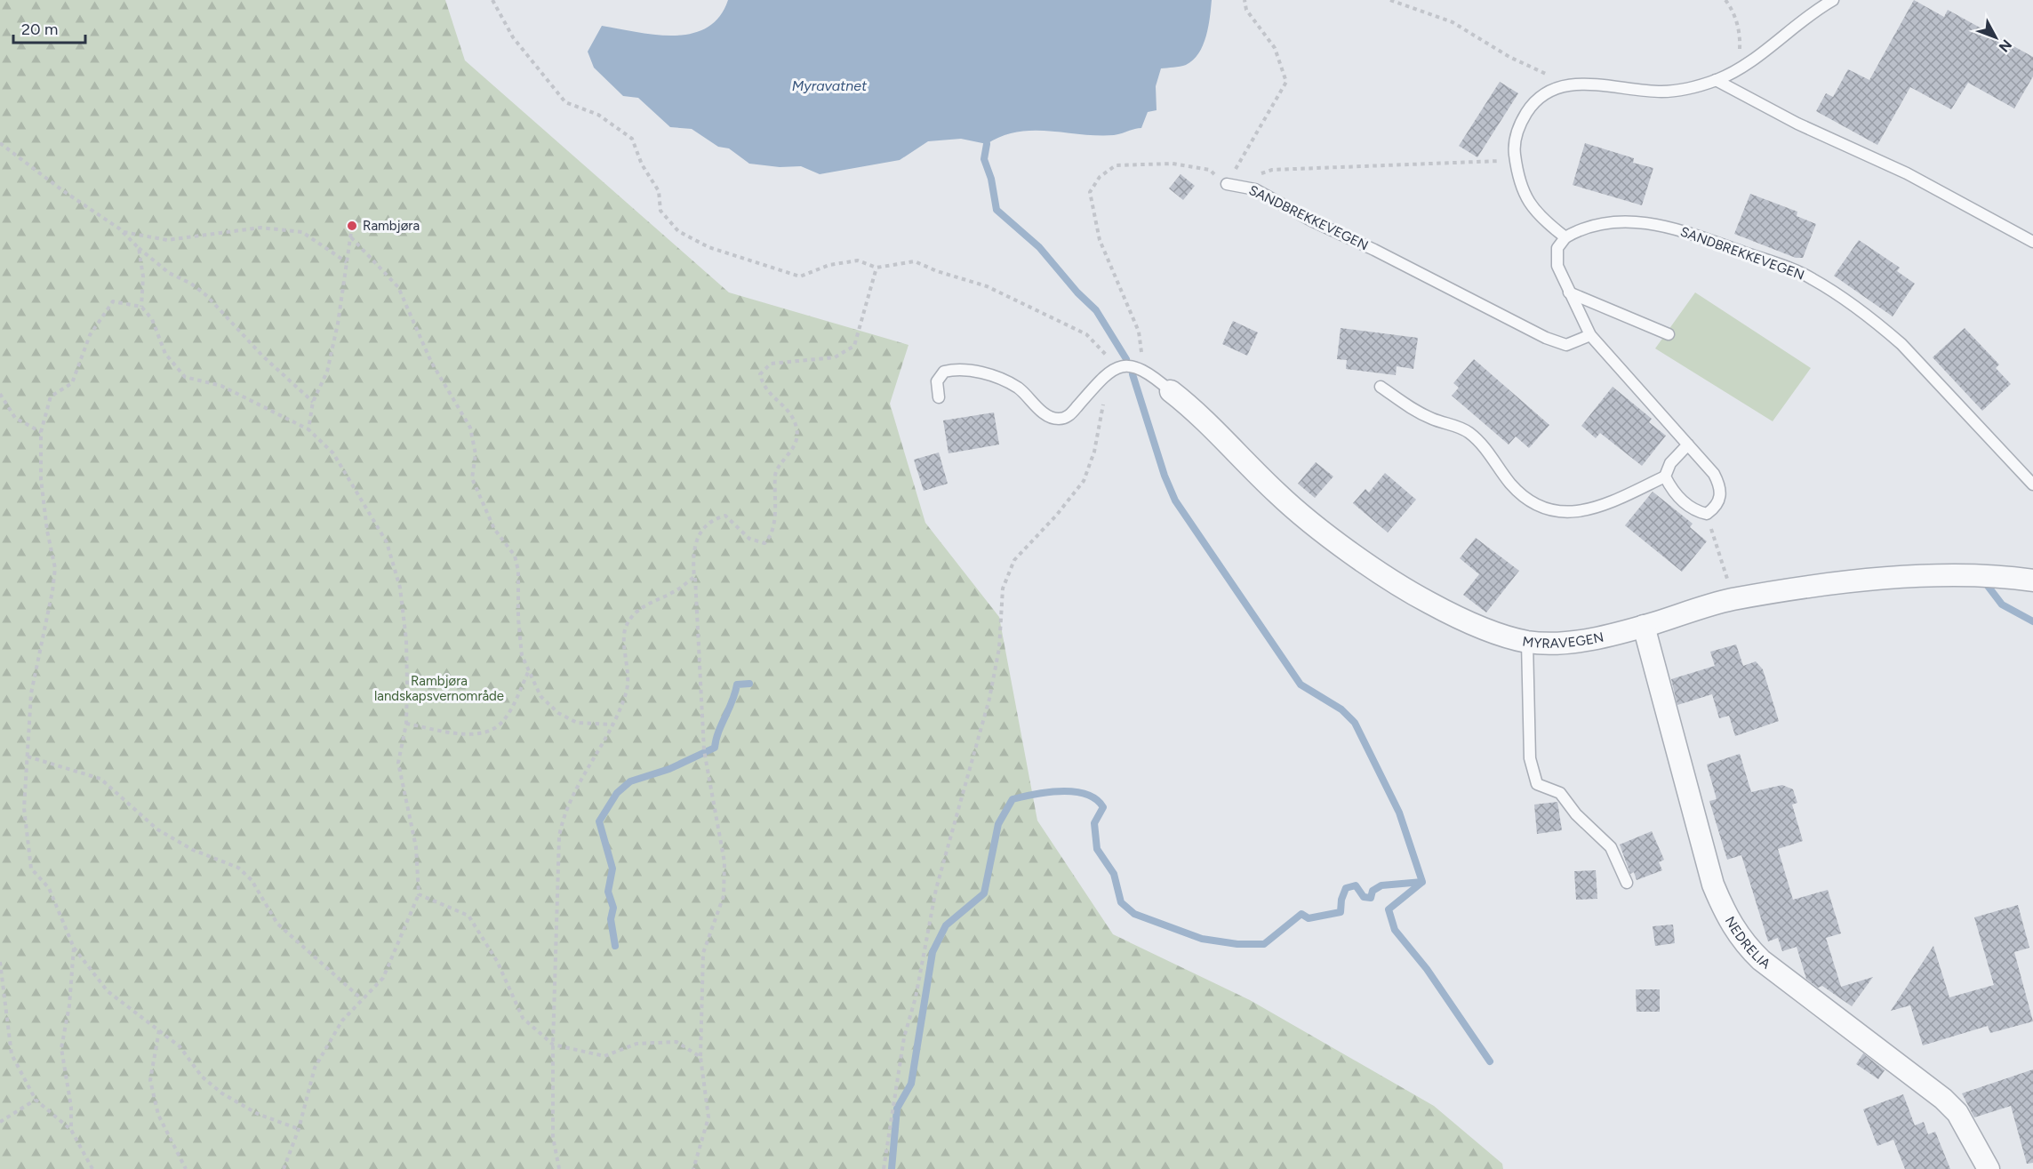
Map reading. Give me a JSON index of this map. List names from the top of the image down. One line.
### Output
{"streets":{"street":["MYRAVEGEN","NEDRELIA"],"lane":["SANDBREKKEVEGEN"]},"crossings":[["MYRAVEGEN","NEDRELIA"]],"water":["Myravatnet"],"parks":["Rambjøra landskapsvernområde"],"places":["Rambjøra"],"scale_bar":"20 m","north":"bottom right"}
